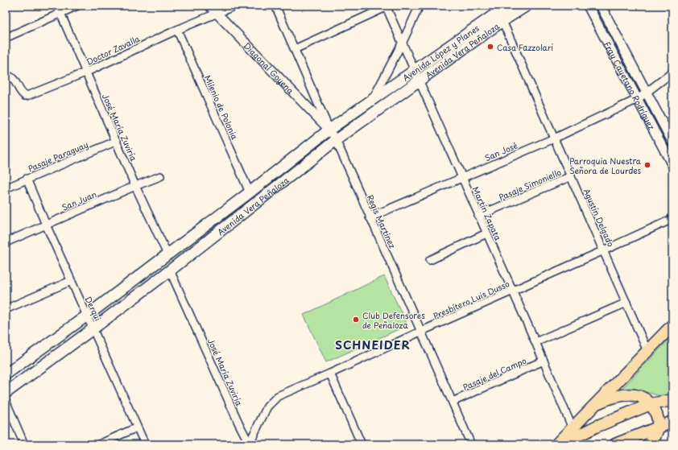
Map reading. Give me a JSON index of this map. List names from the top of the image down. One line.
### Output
{"streets":{"main road":["Avenida Vera Peñaloza","Avenida López y Planes"],"street":["Doctor Zavalla","Diagonal Goyena","Fray Cayetano Rodríguez","Milenio de Polonia","José María Zuviría","San José","Pasaje Paraguay","Pasaje Simoniello","San Juan","Martín Zapata","Agustín Delgado","Regis Martínez","Presbítero Luis Dusso","Derqui","Pasaje del Campo"]},"crossings":[["Doctor Zavalla","Diagonal Goyena"],["Doctor Zavalla","Milenio de Polonia"],["Doctor Zavalla","José María Zuviría"],["Avenida Vera Peñaloza","Avenida López y Planes"],["Avenida Vera Peñaloza","Diagonal Goyena"],["Avenida Vera Peñaloza","Milenio de Polonia"],["Avenida Vera Peñaloza","José María Zuviría"],["Avenida Vera Peñaloza","Martín Zapata"],["Avenida Vera Peñaloza","Agustín Delgado"],["Avenida Vera Peñaloza","Regis Martínez"],["Avenida Vera Peñaloza","Derqui"],["Avenida López y Planes","Martín Zapata"],["Diagonal Goyena","Regis Martínez"],["Fray Cayetano Rodríguez","San José"],["José María Zuviría","Pasaje Paraguay"],["José María Zuviría","San Juan"],["José María Zuviría","Presbítero Luis Dusso"],["San José","Martín Zapata"],["San José","Agustín Delgado"],["San José","Regis Martínez"],["Pasaje Paraguay","Derqui"],["Pasaje Simoniello","Martín Zapata"],["Pasaje Simoniello","Agustín Delgado"],["San Juan","Derqui"],["Martín Zapata","Presbítero Luis Dusso"],["Martín Zapata","Pasaje del Campo"],["Agustín Delgado","Presbítero Luis Dusso"],["Regis Martínez","Presbítero Luis Dusso"],["Regis Martínez","Pasaje del Campo"]],"districts":["SCHNEIDER"],"places":["Casa Fazzolari","Parroquia Nuestra Señora de Lourdes","Club Defensores de Peñaloza"]}
